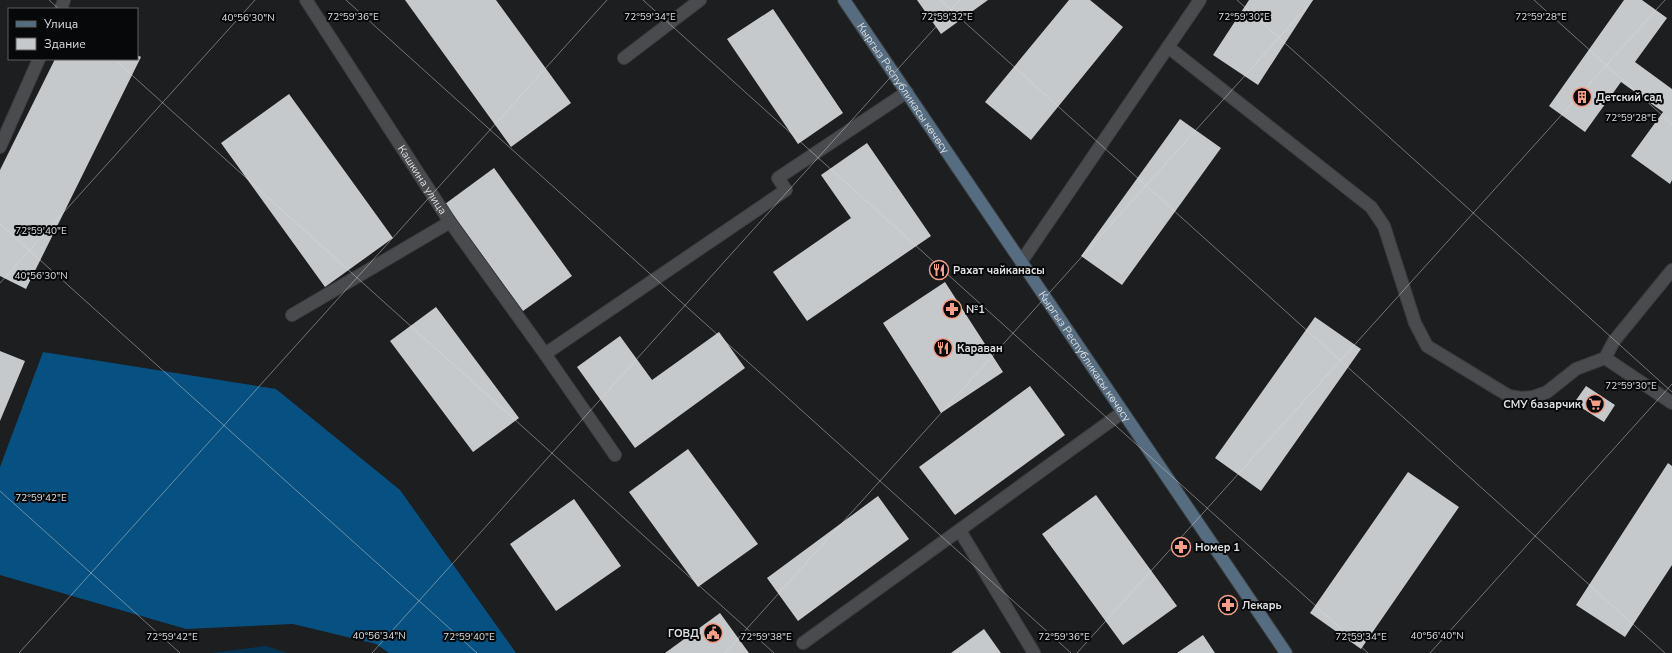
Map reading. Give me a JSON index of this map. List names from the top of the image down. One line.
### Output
{"streets":{"main road":["Кыргыз Республикасы көчөсү"],"street":["Кашкина улица"]},"places":{"building":["Детский сад"],"restaurant":["Рахат чайканасы","Караван"],"pharmacy":["№1","Номер 1","Лекарь"],"supermarket":["СМУ базарчик"],"public building":["ГОВД"]},"legend":["Улица","Здание"],"coordinates":["72°59'34\"E","72°59'32\"E","72°59'36\"E","72°59'30\"E","72°59'28\"E","40°56'30\"N","72°59'40\"E","72°59'42\"E","40°56'34\"N","40°56'40\"N","72°59'38\"E"]}
